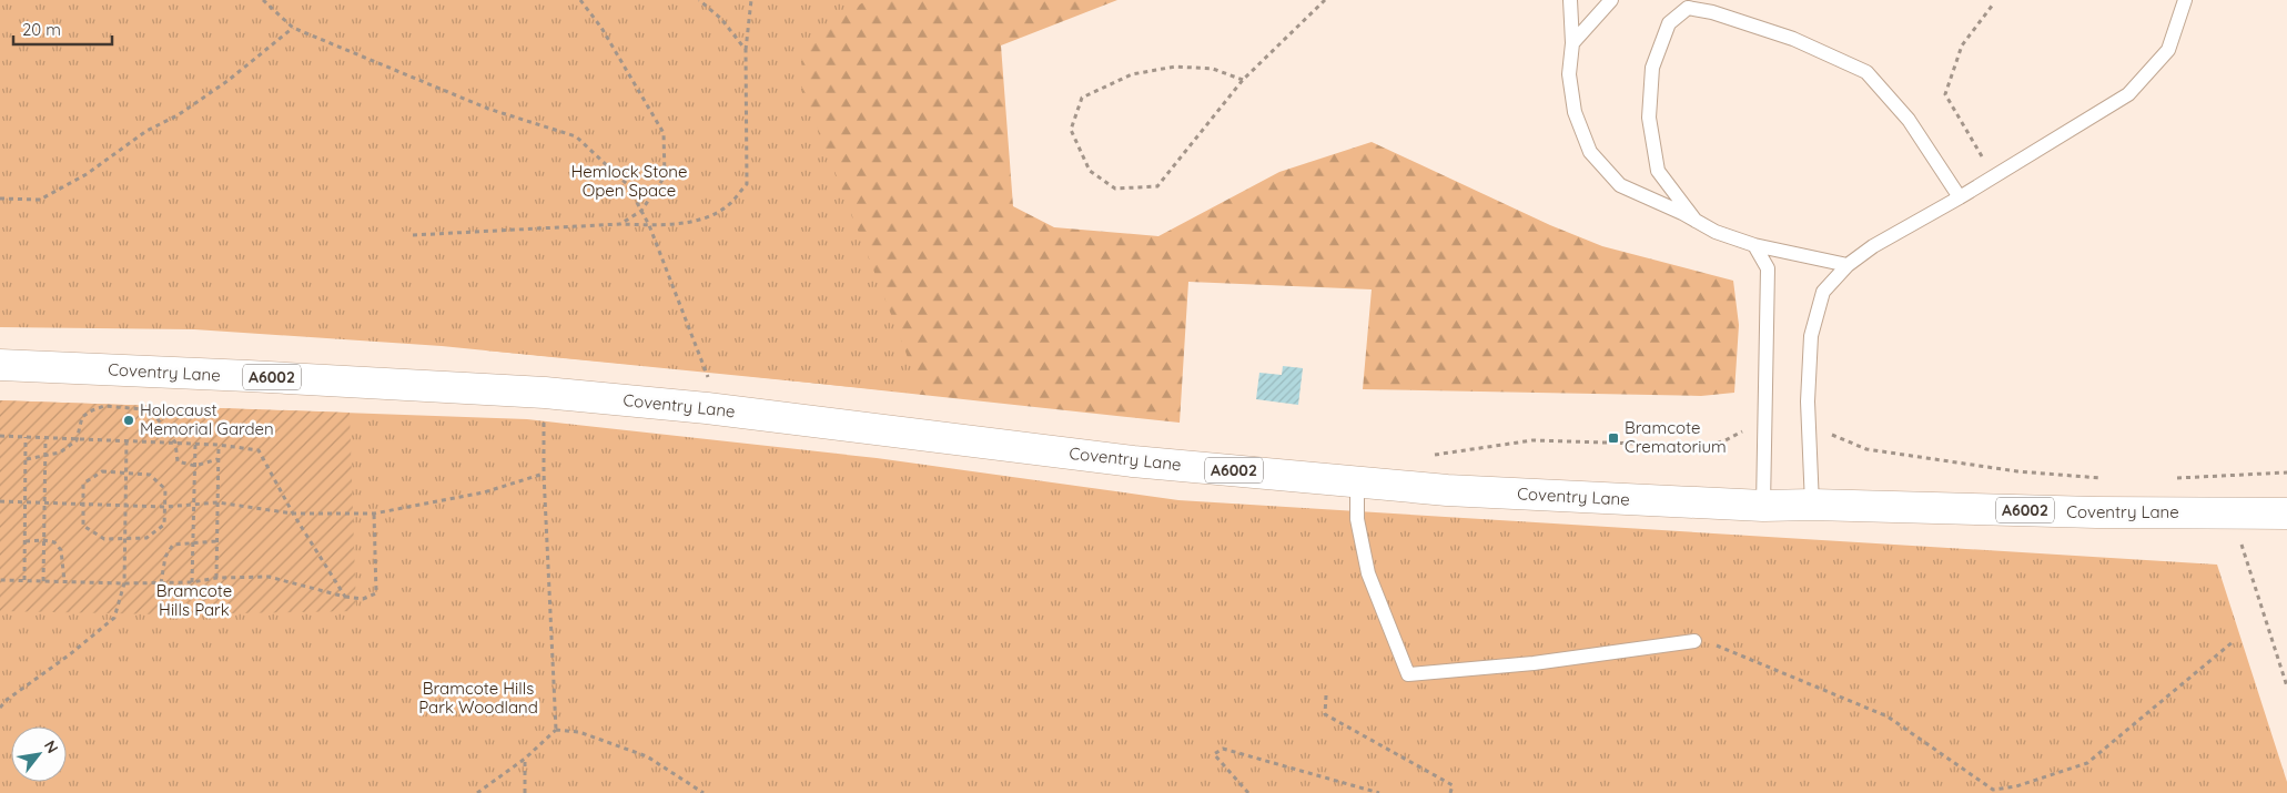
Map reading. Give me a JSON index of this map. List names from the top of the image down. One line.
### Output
{"streets":{"main road":["Coventry Lane","A6002"]},"parks":["Hemlock Stone Open Space","Bramcote Hills Park","Bramcote Hills Park Woodland"],"places":{"other":["Holocaust Memorial Garden"],"transit":["Bramcote Crematorium"]},"scale_bar":"20 m","north":"top right"}
